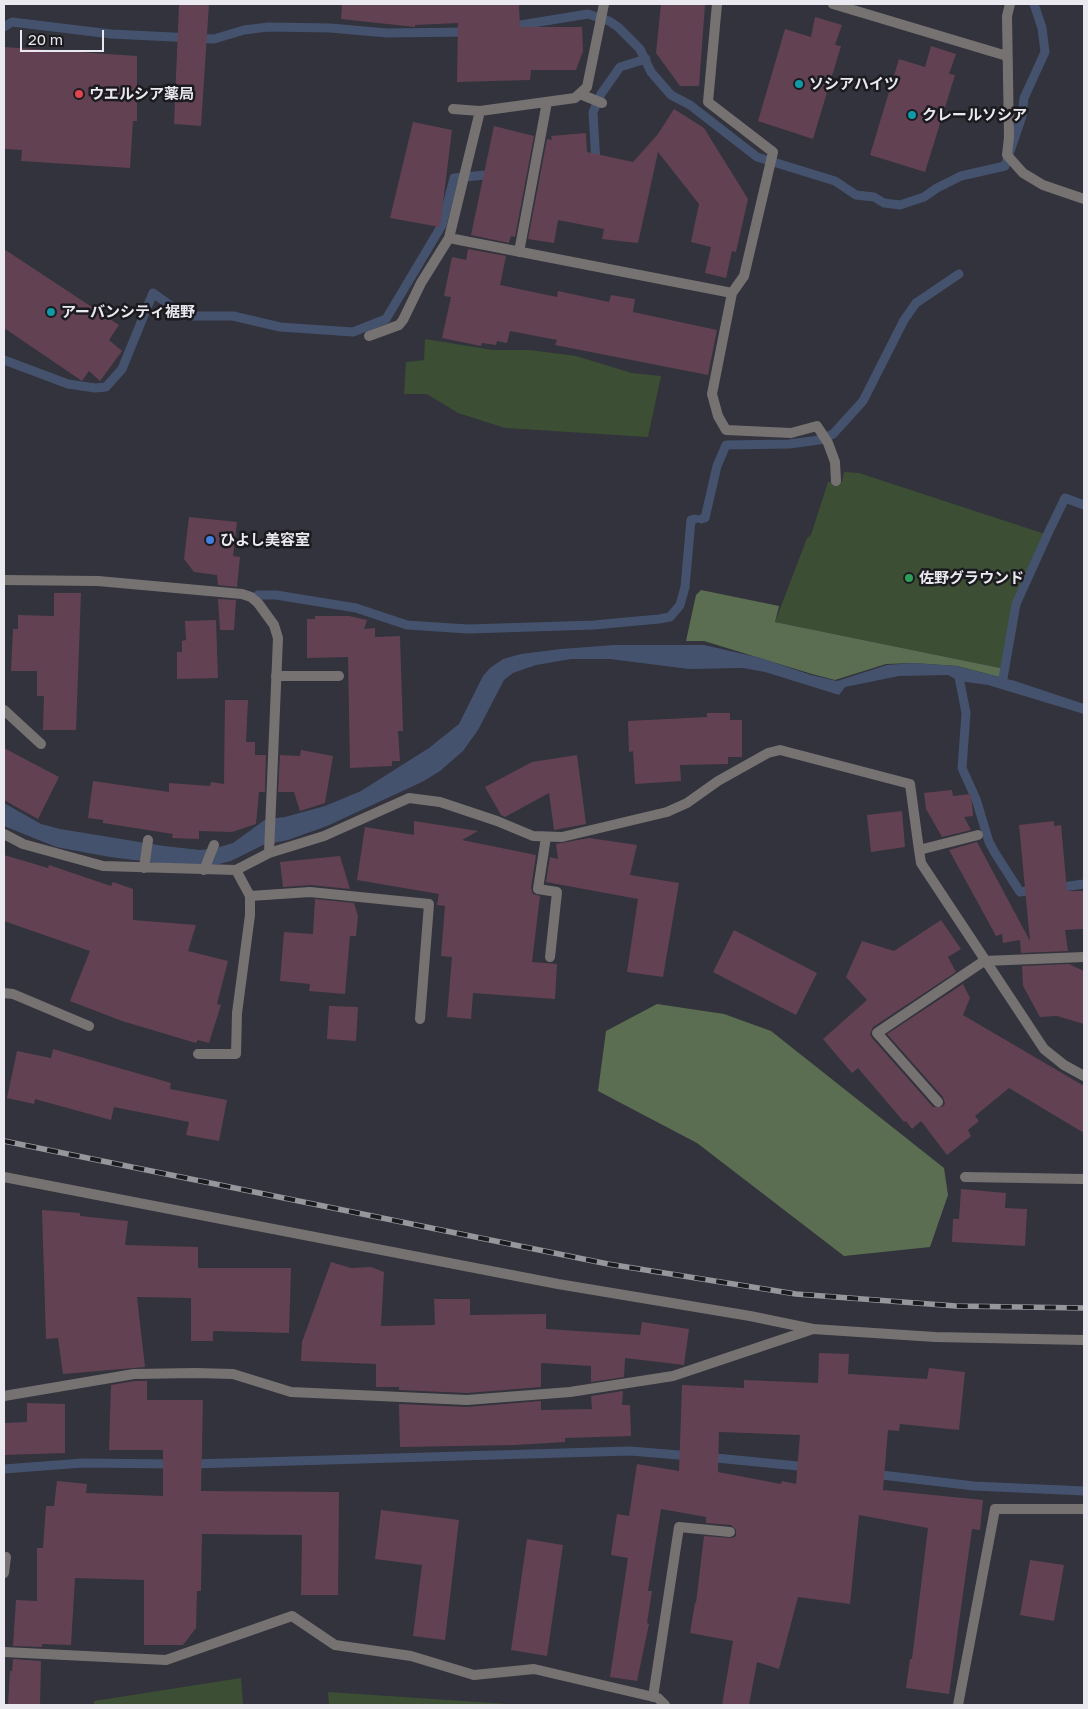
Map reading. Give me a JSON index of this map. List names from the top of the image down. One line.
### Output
{"places":["ソシアハイツ","ウエルシア薬局","クレールソシア","アーバンシティ裾野","ひよし美容室","佐野グラウンド"],"scale_bar":"20 m"}
